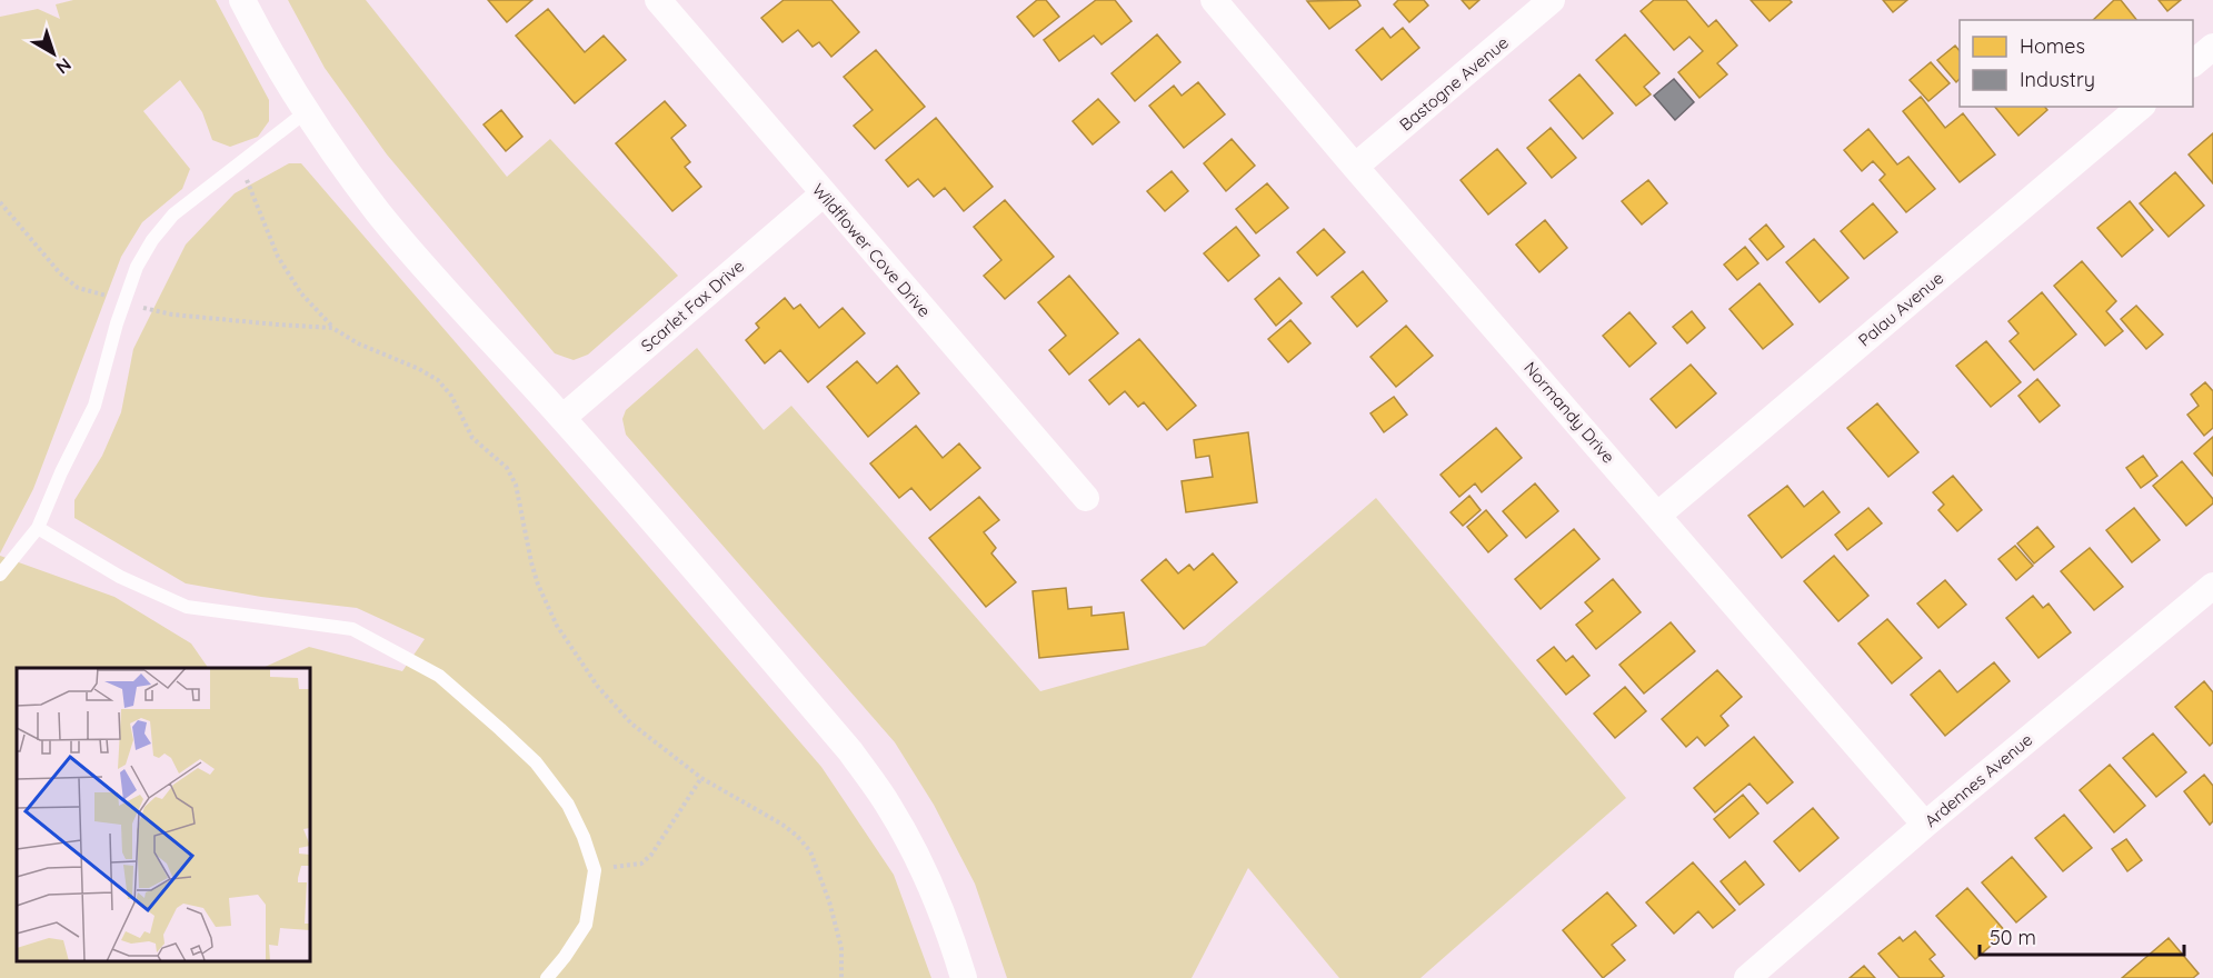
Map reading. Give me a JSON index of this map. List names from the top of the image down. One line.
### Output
{"streets":{"street":["Bastogne Avenue","Wildflower Cove Drive","Scarlet Fax Drive","Palau Avenue","Normandy Drive","Ardennes Avenue"]},"crossings":[["Bastogne Avenue","Normandy Drive"],["Wildflower Cove Drive","Scarlet Fax Drive"],["Palau Avenue","Normandy Drive"],["Normandy Drive","Ardennes Avenue"]],"legend":["Homes","Industry"],"scale_bar":"50 m","north":"bottom right"}
